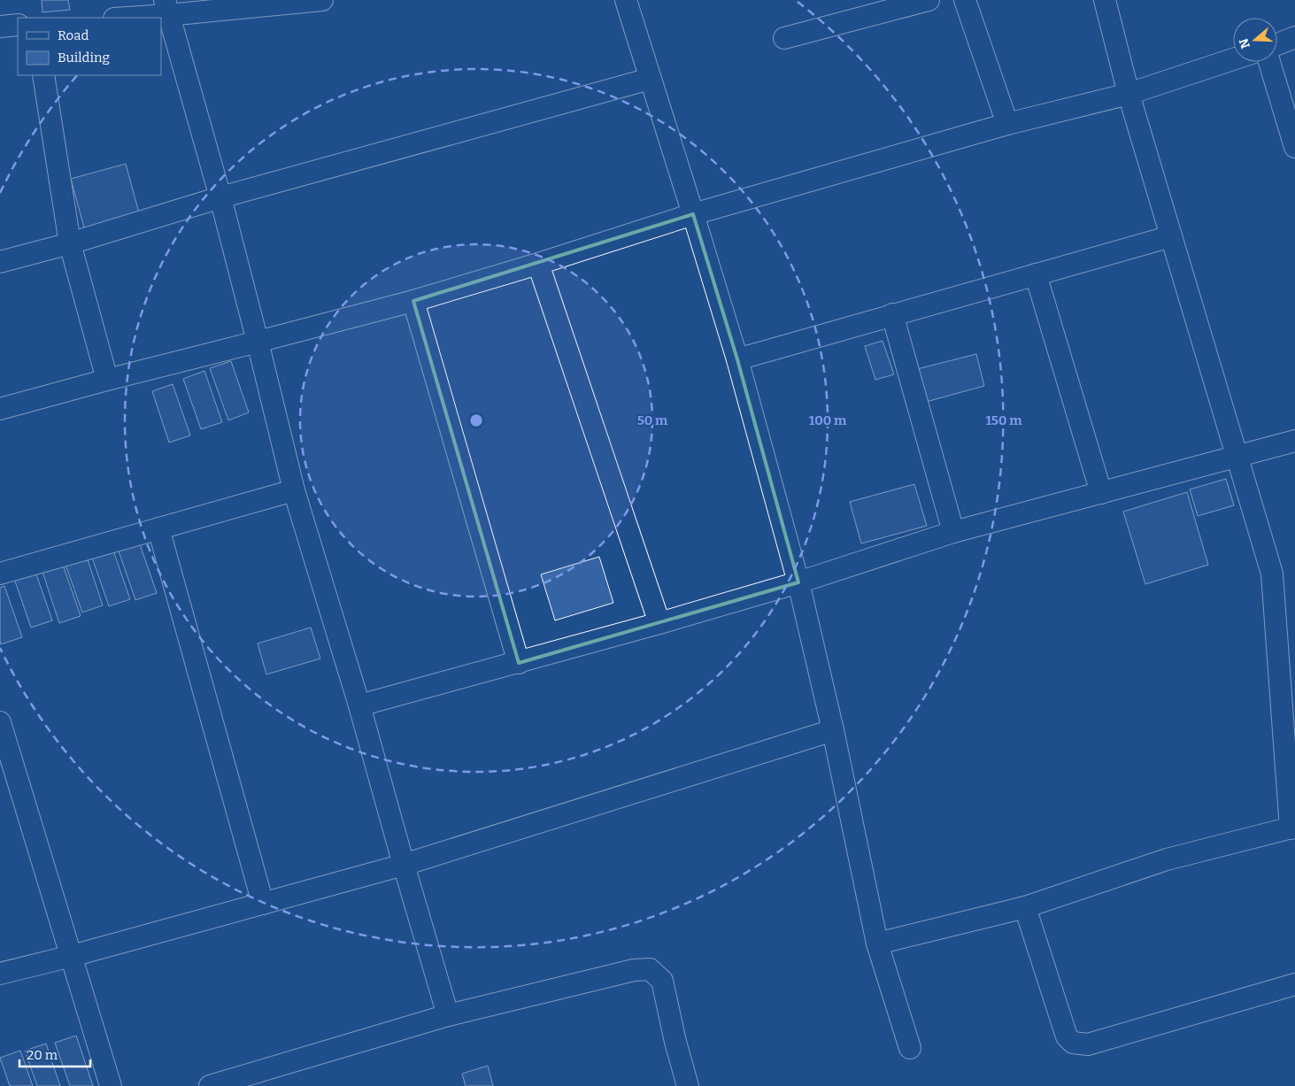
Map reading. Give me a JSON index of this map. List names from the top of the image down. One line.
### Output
{"legend":["Road","Building"],"scale_bar":"20 m","north":"left","rings":["50 m","100 m","150 m"]}
